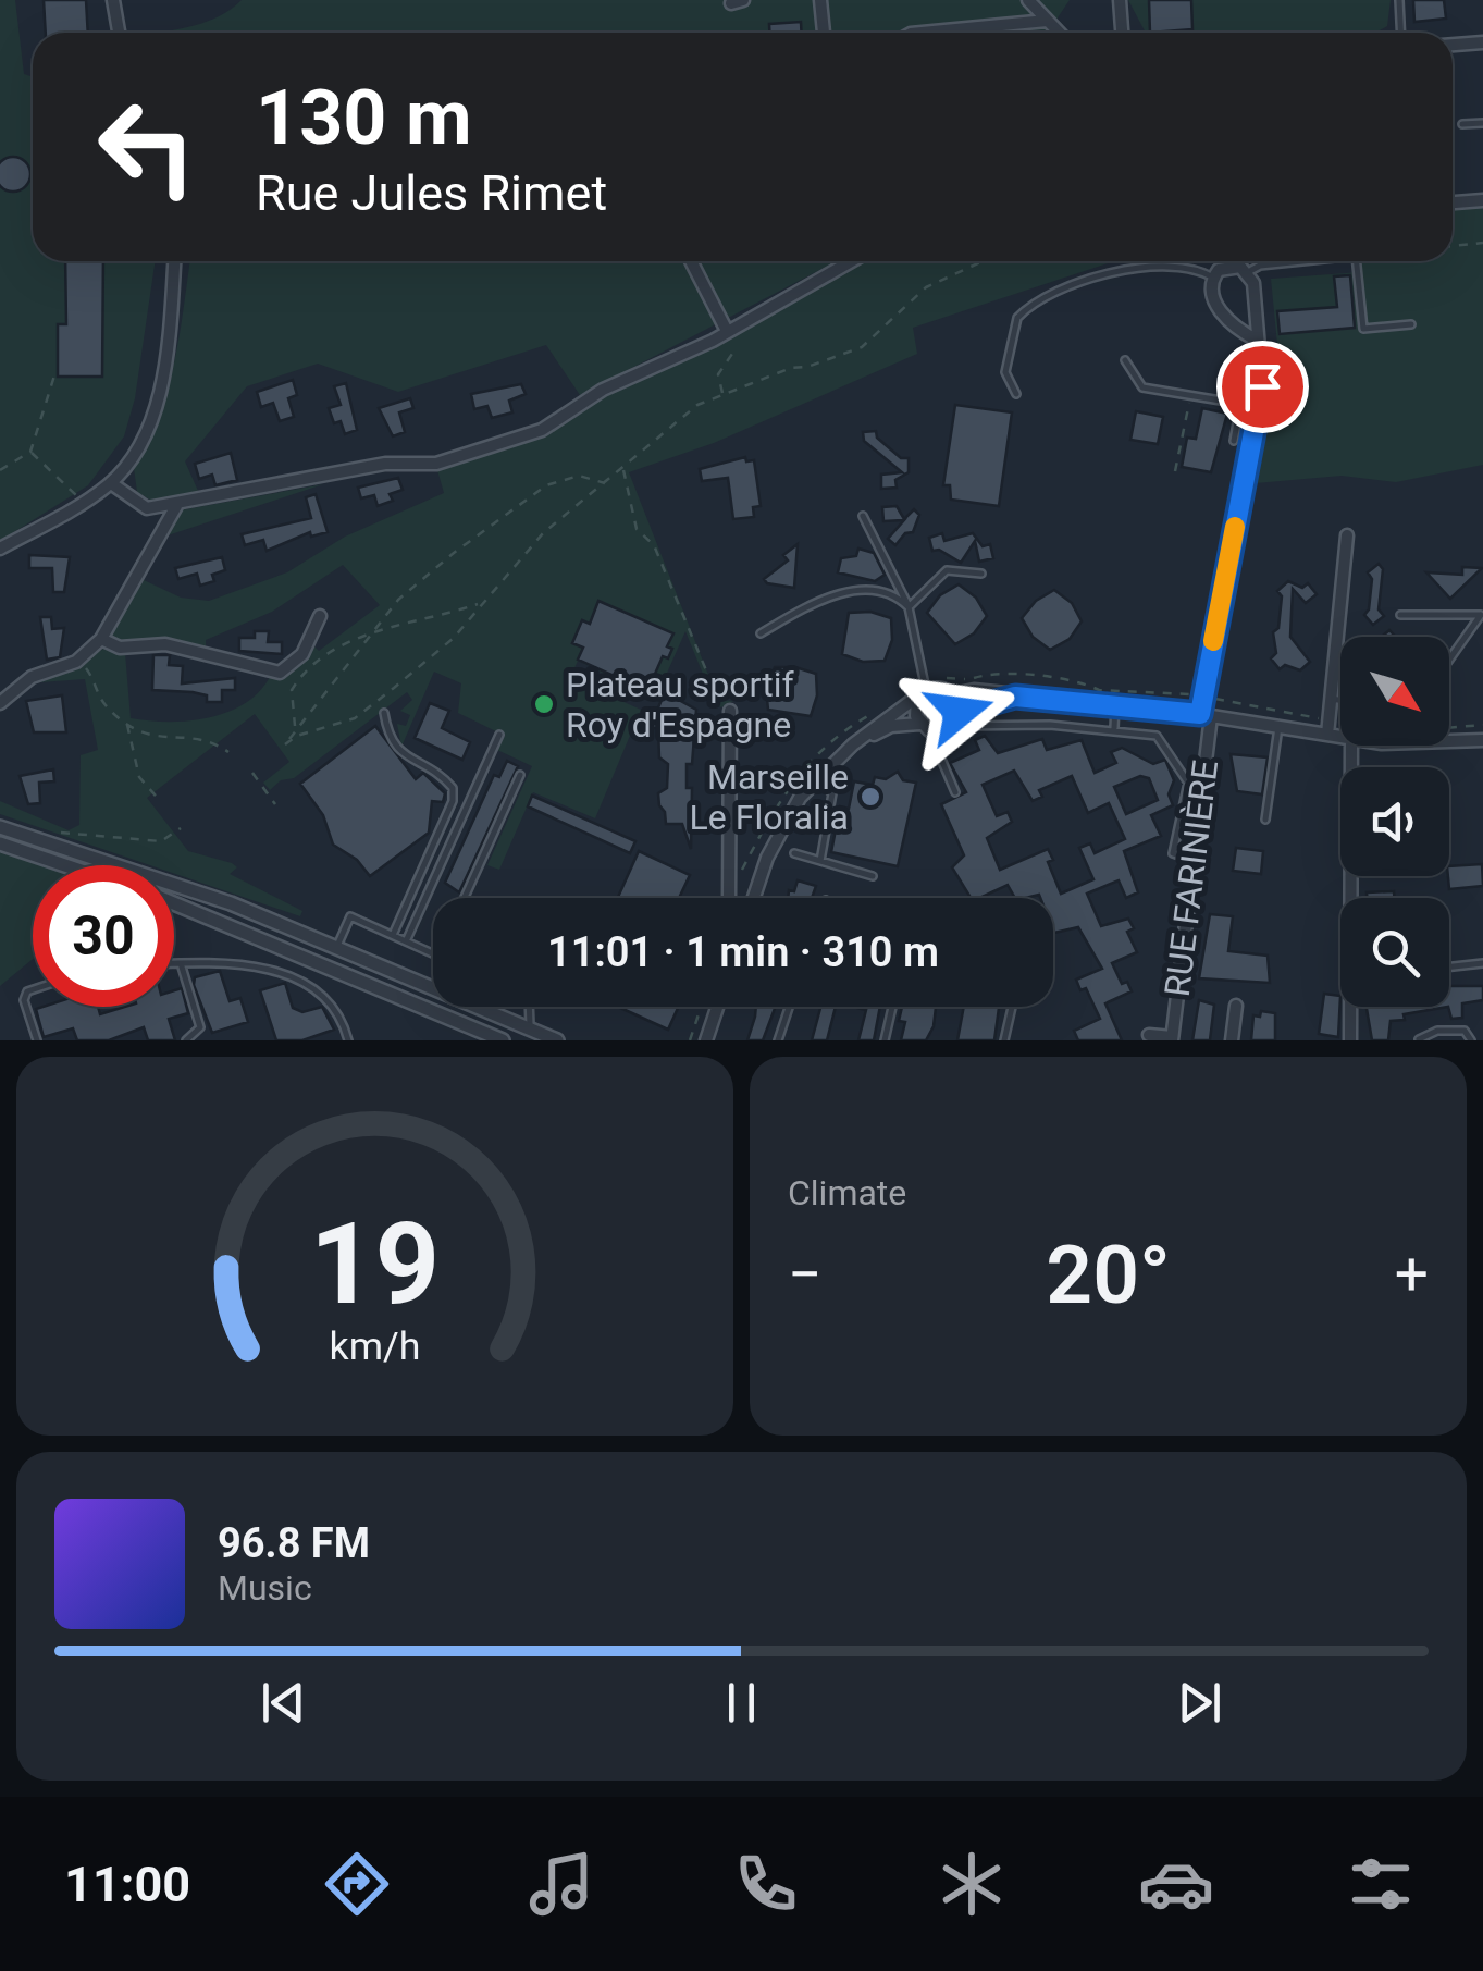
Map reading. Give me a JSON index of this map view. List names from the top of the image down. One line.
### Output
{"streets":{"street":["RUE FARINIÈRE"]},"places":["Plateau sportif Roy d'Espagne","Marseille Le Floralia"],"north":"bottom right","page":{"turn":["130 m","Rue Jules Rimet"],"limit":"30","trip":"11:01 · 1 min · 310 m","tile":"Climate","heat":["−","20°","+"],"song":["96.8 FM","Music"],"tabs":"11:00","gauge":["19","km/h"]}}
